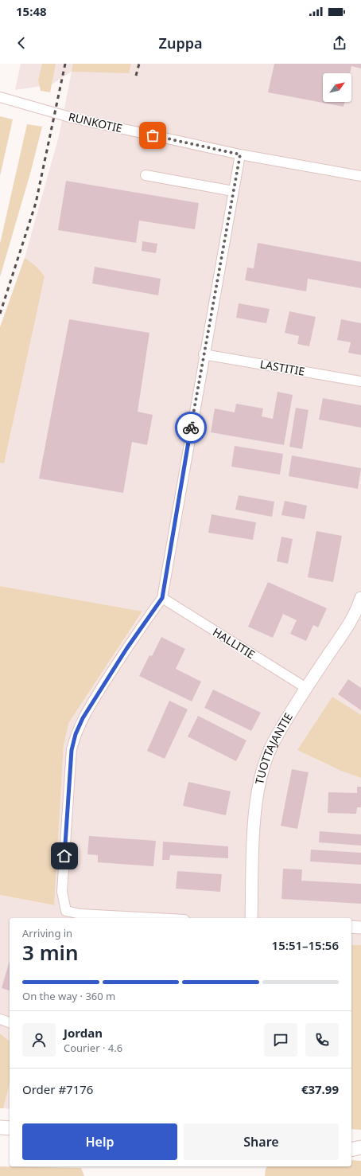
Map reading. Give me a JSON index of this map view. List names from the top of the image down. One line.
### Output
{"streets":{"street":["RUNKOTIE","LASTITIE","HALLITIE","TUOTTAJANTIE"]},"crossings":[["HALLITIE","TUOTTAJANTIE"]],"north":"top right","page":{"status":"15:48","header":"Zuppa","heading":["3 min","Arriving in","15:51–15:56"],"panel":["Jordan","Courier · 4.6","Order #7176","€37.99"],"bar":"On the way · 360 m","buttons":["Help","Share"]}}
